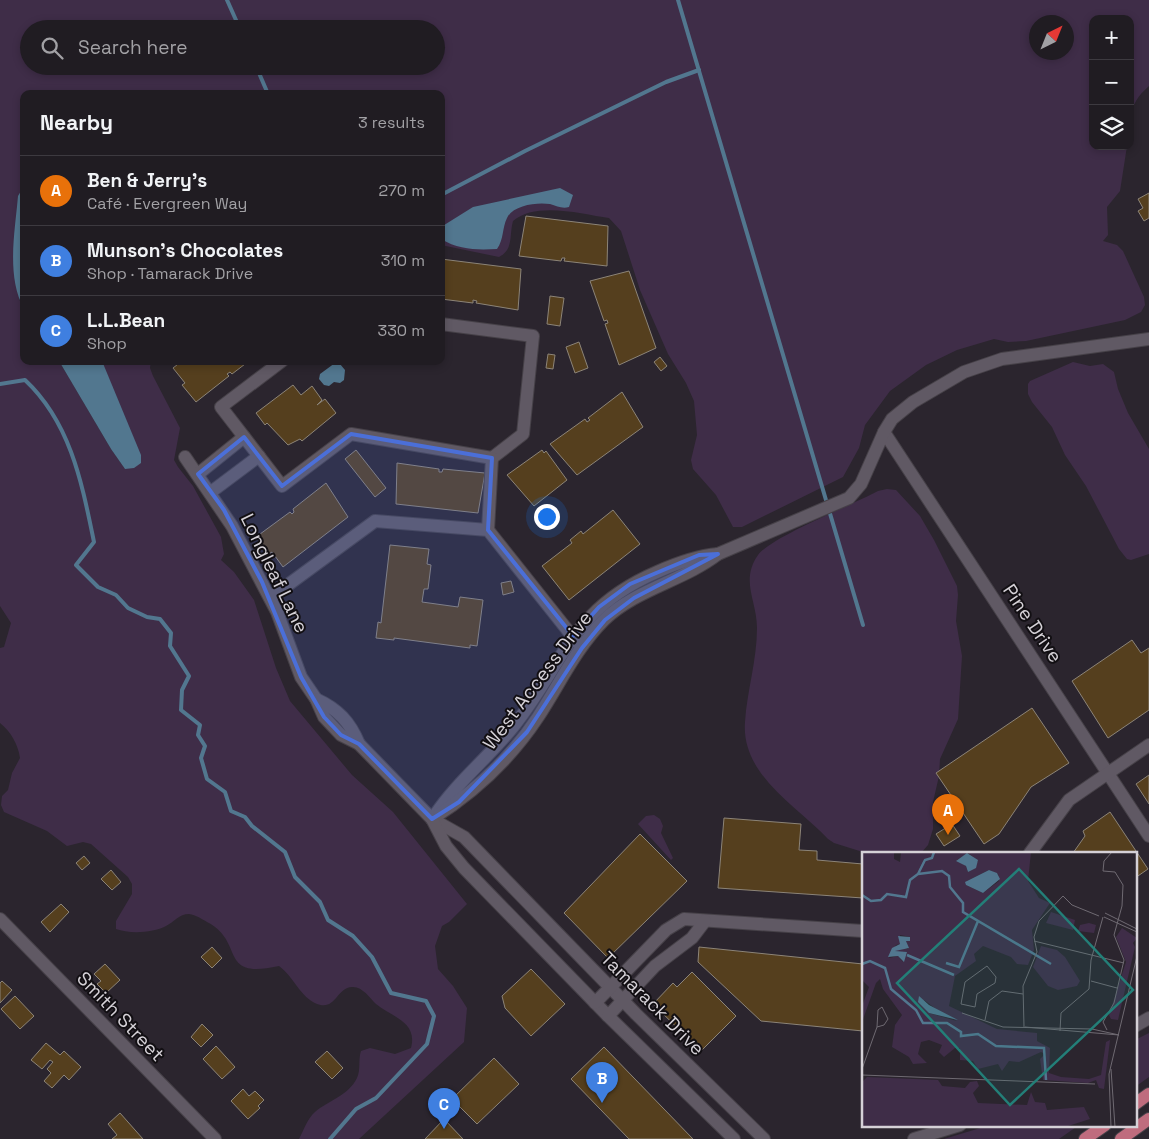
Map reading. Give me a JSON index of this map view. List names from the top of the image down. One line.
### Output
{"streets":{"street":["Longleaf Lane","Pine Drive","West Access Drive","Tamarack Drive","Smith Street"]},"crossings":[["Longleaf Lane","West Access Drive"],["Longleaf Lane","Tamarack Drive"],["Pine Drive","West Access Drive"],["West Access Drive","Tamarack Drive"]],"north":"top right","page":{"map_buttons":["+","−"],"search":"Search here","heading":["Nearby","3 results"],"list":[{"mark":"A","name":"Ben & Jerry's","note":"Café · Evergreen Way","value":"270 m"},{"mark":"B","name":"Munson's Chocolates","note":"Shop · Tamarack Drive","value":"310 m"},{"mark":"C","name":"L.L.Bean","note":"Shop","value":"330 m"}],"pins":["A","B","C"]}}
